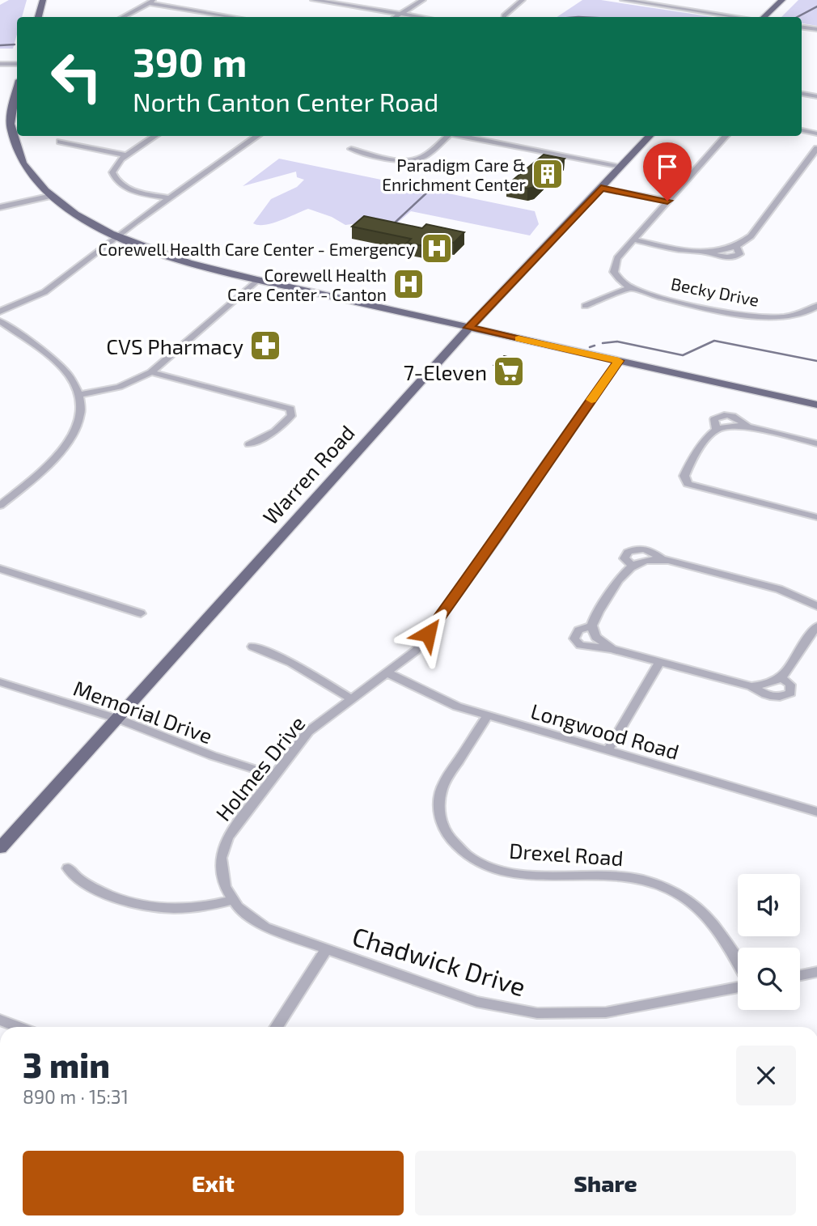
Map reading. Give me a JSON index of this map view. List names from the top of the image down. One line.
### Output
{"streets":{"main road":["Warren Road"],"street":["Becky Drive","Memorial Drive","Longwood Road","Holmes Drive","Drexel Road","Chadwick Drive"]},"crossings":[["Warren Road","Memorial Drive"],["Memorial Drive","Holmes Drive"],["Longwood Road","Holmes Drive"],["Longwood Road","Drexel Road"],["Holmes Drive","Chadwick Drive"]],"places":{"building":["Paradigm Care & Enrichment Center"],"hospital":["Corewell Health Care Center - Emergency","Corewell Health Care Center - Canton"],"pharmacy":["CVS Pharmacy"],"supermarket":["7-Eleven"]},"page":{"turn":["390 m","North Canton Center Road"],"heading":["3 min","890 m · 15:31"],"buttons":["Exit","Share"]}}
